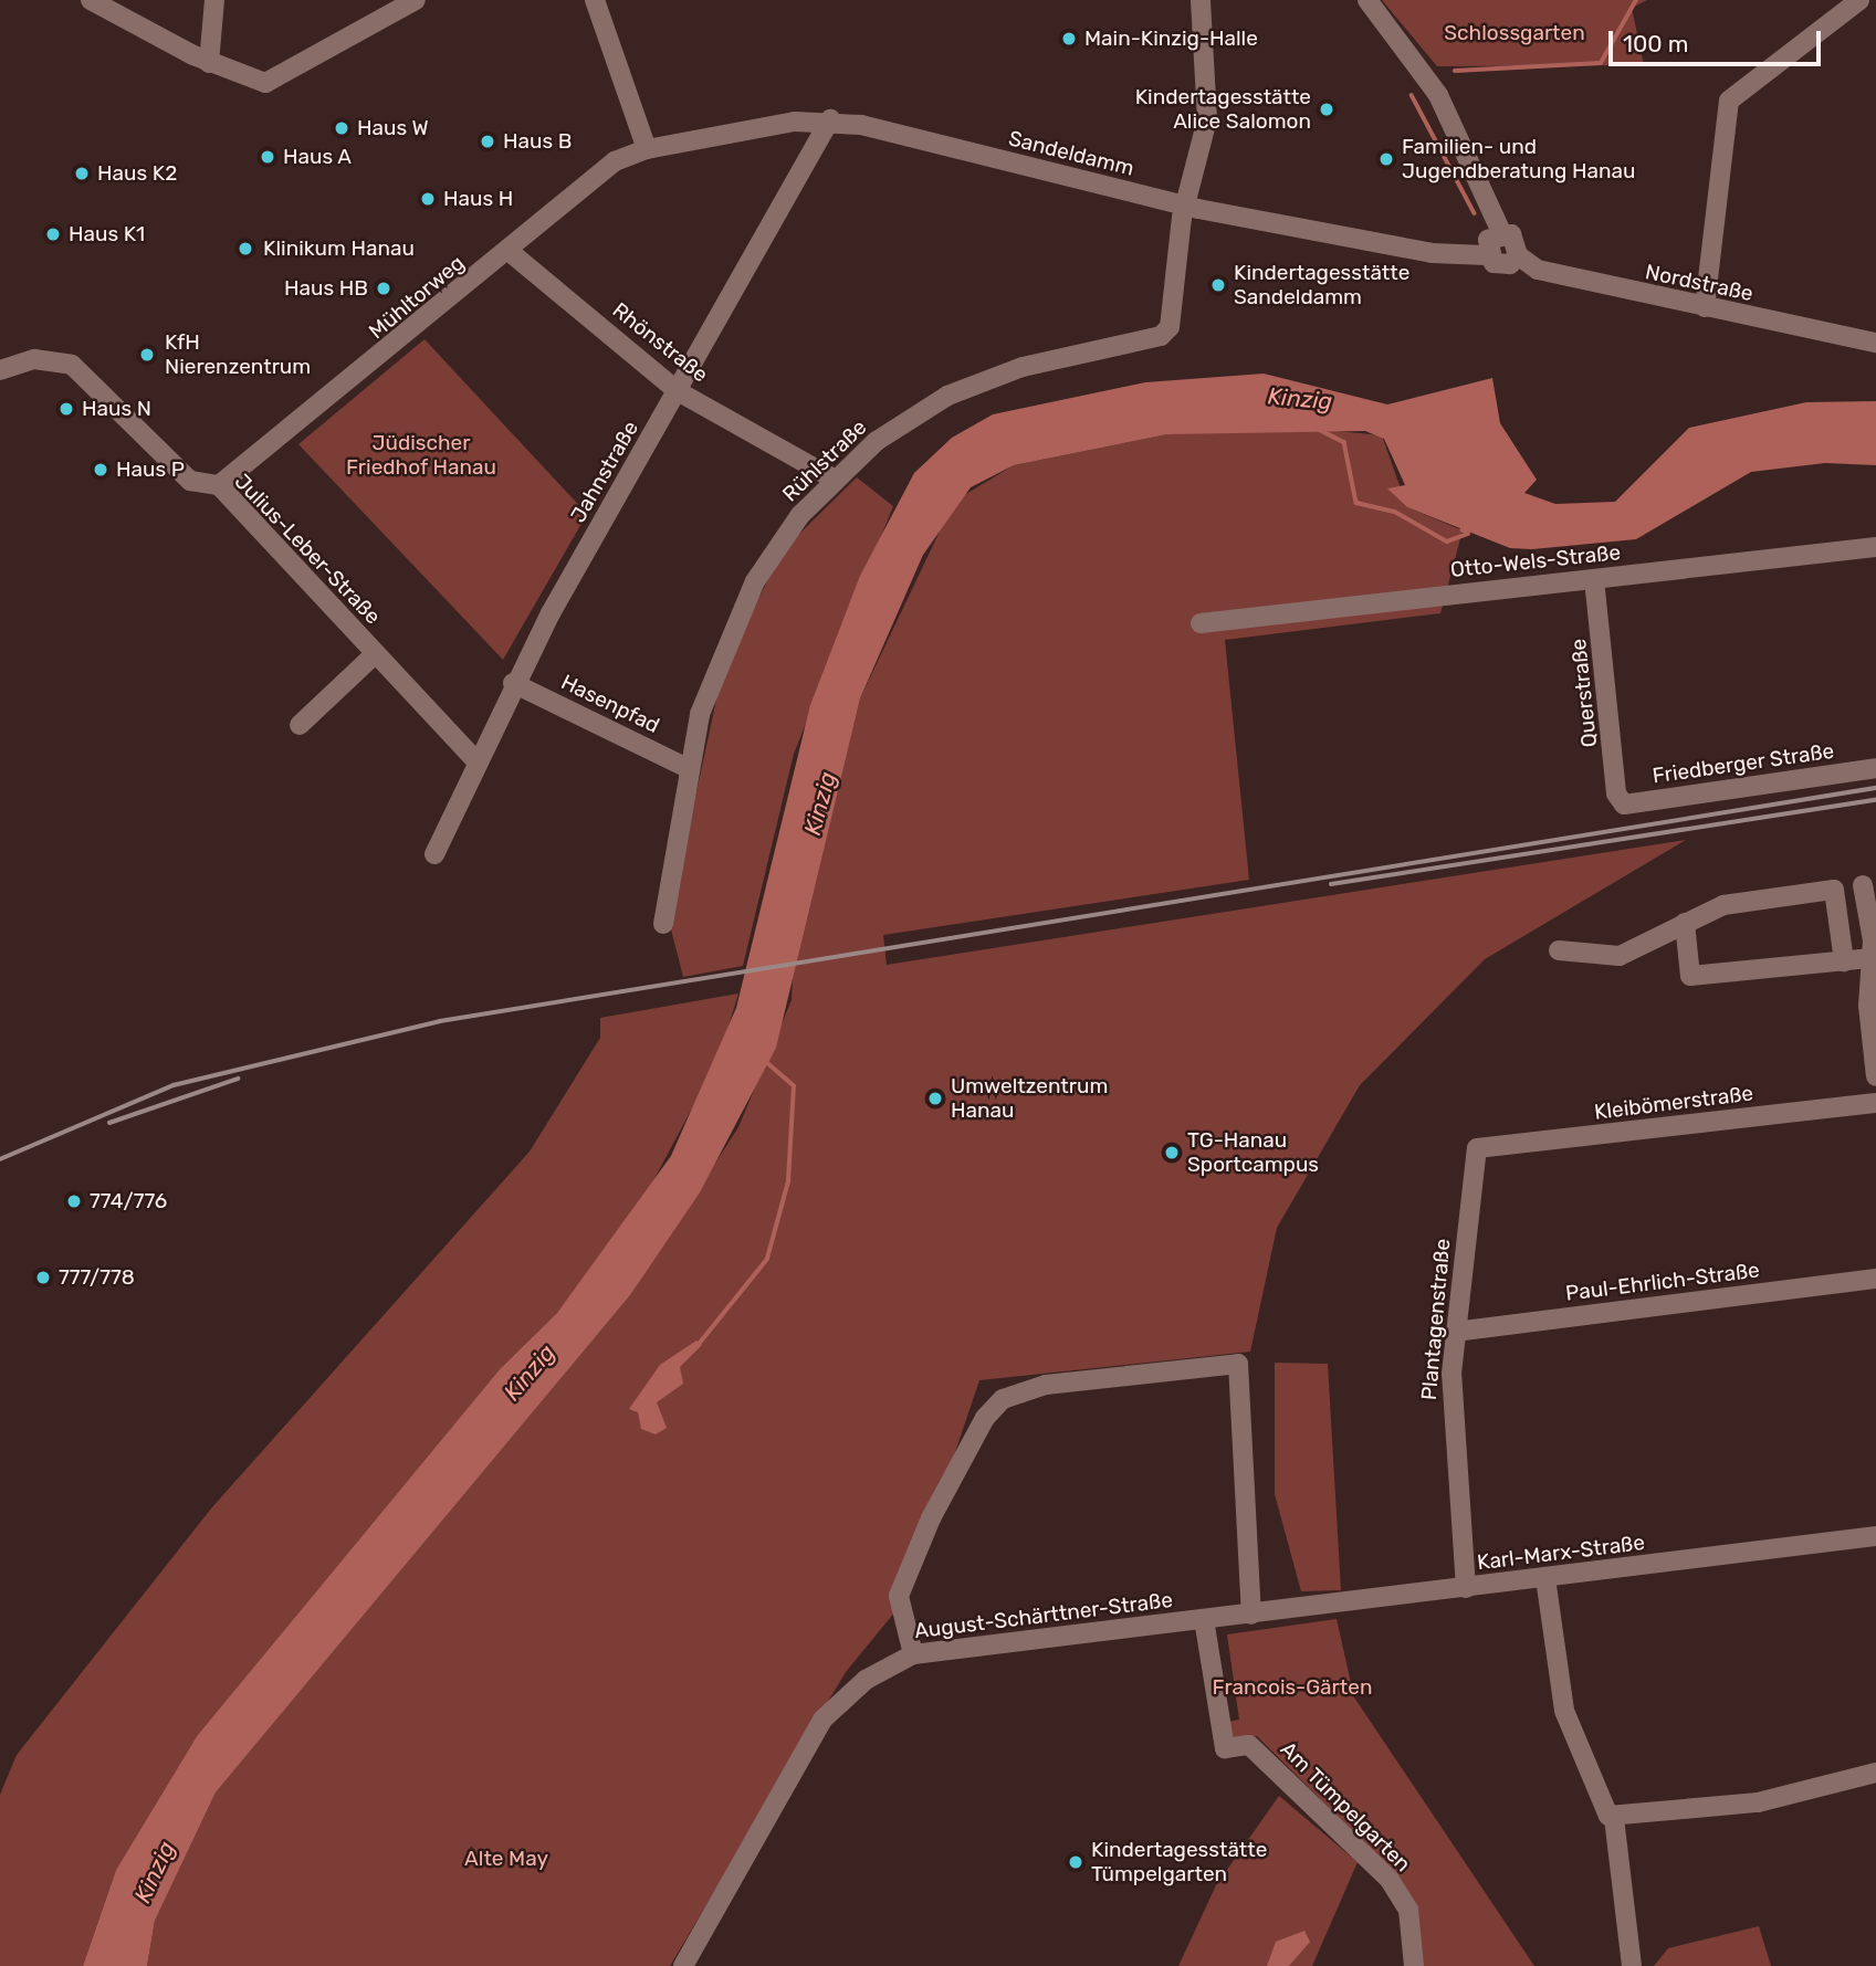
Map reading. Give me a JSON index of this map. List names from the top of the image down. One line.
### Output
{"streets":{"street":["Sandeldamm","Nordstraße","Mühltorweg","Rhönstraße","Rühlstraße","Jahnstraße","Julius-Leber-Straße","Otto-Wels-Straße","Querstraße","Hasenpfad","Friedberger Straße","Kleibömerstraße","Paul-Ehrlich-Straße","Plantagenstraße","Karl-Marx-Straße","August-Schärttner-Straße","Am Tümpelgarten"]},"crossings":[["Sandeldamm","Nordstraße"],["Sandeldamm","Mühltorweg"],["Sandeldamm","Rühlstraße"],["Sandeldamm","Jahnstraße"],["Mühltorweg","Rhönstraße"],["Mühltorweg","Julius-Leber-Straße"],["Rhönstraße","Rühlstraße"],["Rhönstraße","Jahnstraße"],["Rühlstraße","Hasenpfad"],["Jahnstraße","Julius-Leber-Straße"],["Jahnstraße","Hasenpfad"],["Otto-Wels-Straße","Querstraße"],["Querstraße","Friedberger Straße"],["Kleibömerstraße","Plantagenstraße"],["Paul-Ehrlich-Straße","Plantagenstraße"],["Plantagenstraße","Karl-Marx-Straße"],["Karl-Marx-Straße","August-Schärttner-Straße"],["August-Schärttner-Straße","Am Tümpelgarten"]],"water":["Kinzig"],"parks":["Schlossgarten","Jüdischer Friedhof Hanau","Francois-Gärten","Alte May"],"places":["Main-Kinzig-Halle","Kindertagesstätte Alice Salomon","Haus W","Haus B","Haus A","Familien- und Jugendberatung Hanau","Haus K2","Haus H","Haus K1","Klinikum Hanau","Kindertagesstätte Sandeldamm","Haus HB","KfH Nierenzentrum","Haus N","Haus P","Umweltzentrum Hanau","TG-Hanau Sportcampus","774/776","777/778","Kindertagesstätte Tümpelgarten"],"scale_bar":"100 m"}
